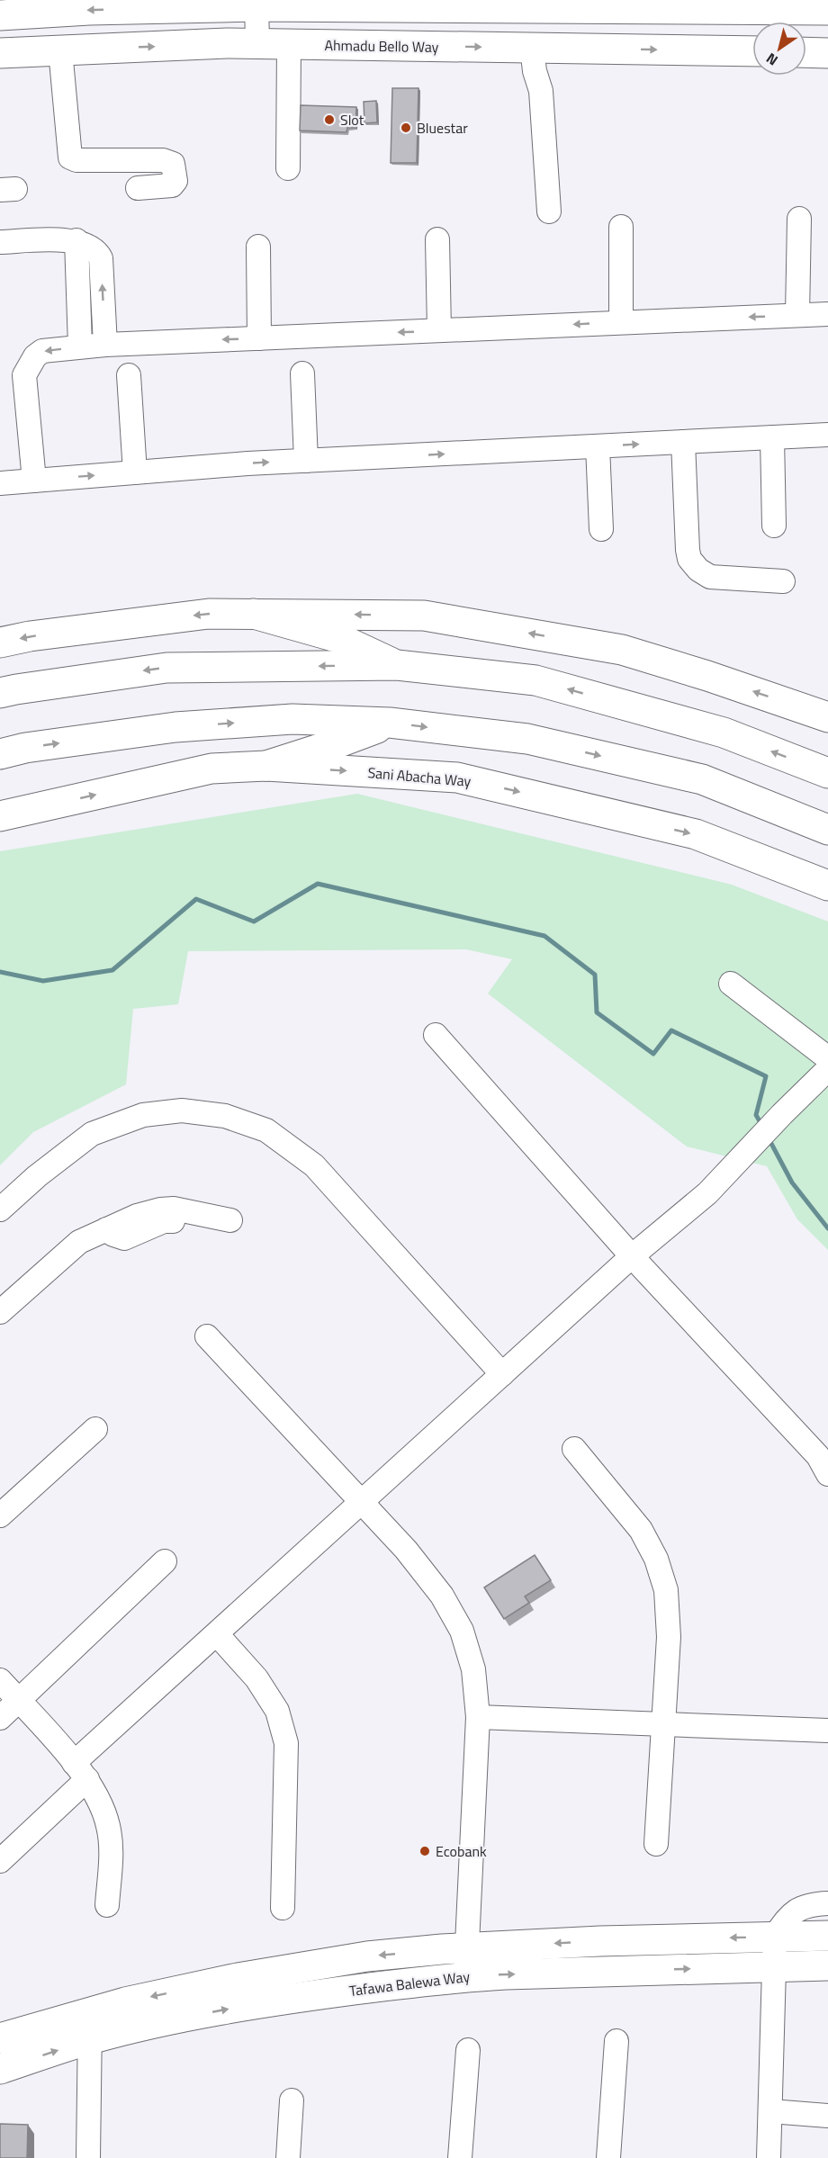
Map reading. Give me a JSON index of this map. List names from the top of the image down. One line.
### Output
{"streets":{"main road":["Ahmadu Bello Way","Sani Abacha Way","Tafawa Balewa Way"]},"places":["Slot","Bluestar","Ecobank"],"north":"bottom left"}
